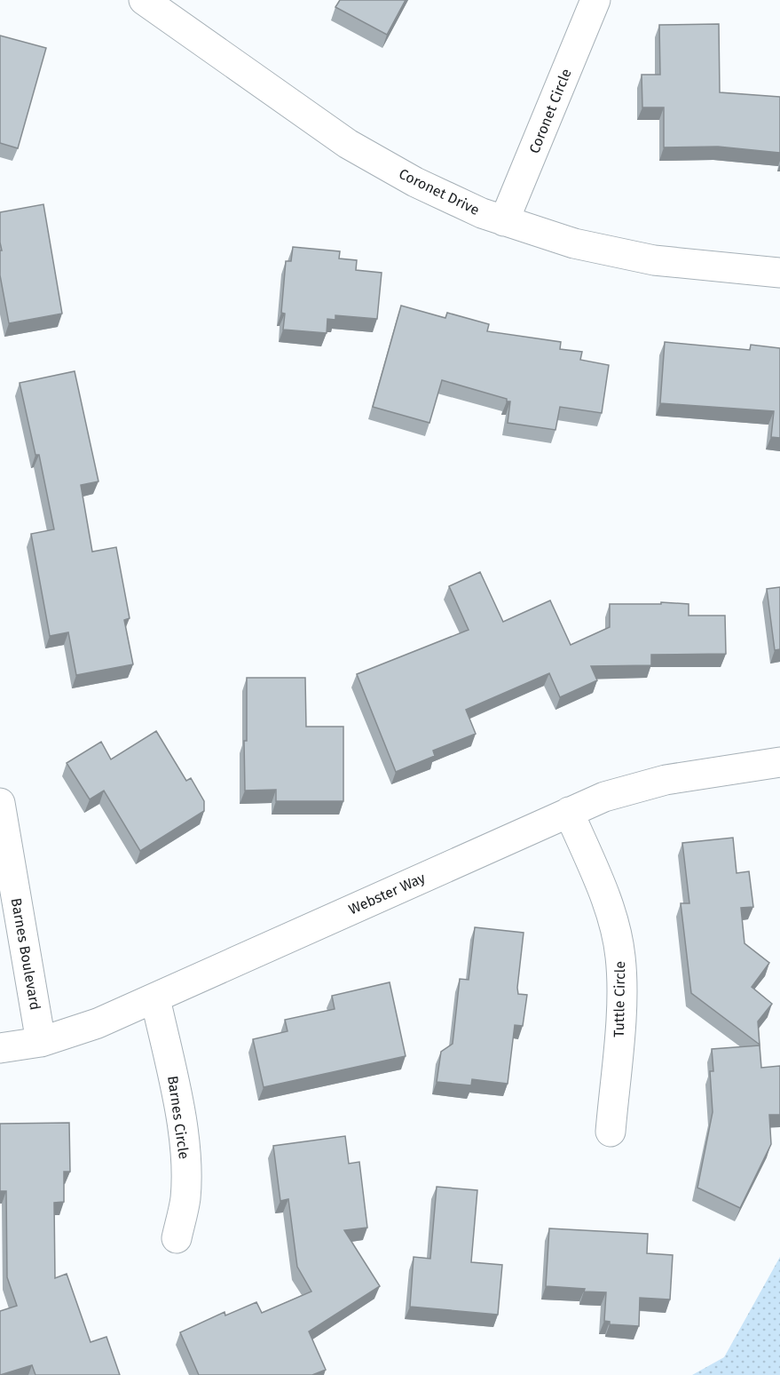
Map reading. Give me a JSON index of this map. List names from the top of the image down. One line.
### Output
{"streets":{"street":["Coronet Circle","Coronet Drive","Webster Way","Barnes Boulevard","Tuttle Circle","Barnes Circle"]},"crossings":[["Coronet Circle","Coronet Drive"],["Webster Way","Barnes Boulevard"],["Webster Way","Tuttle Circle"],["Webster Way","Barnes Circle"]]}
